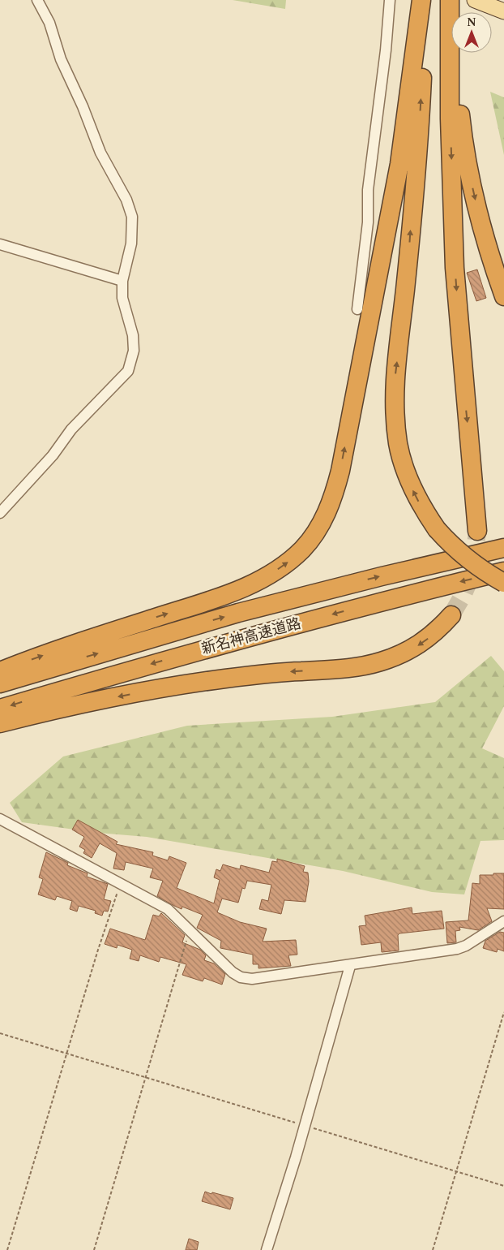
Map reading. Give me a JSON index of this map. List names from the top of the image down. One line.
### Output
{"streets":{"highway":["新名神高速道路"]},"north":"top"}
